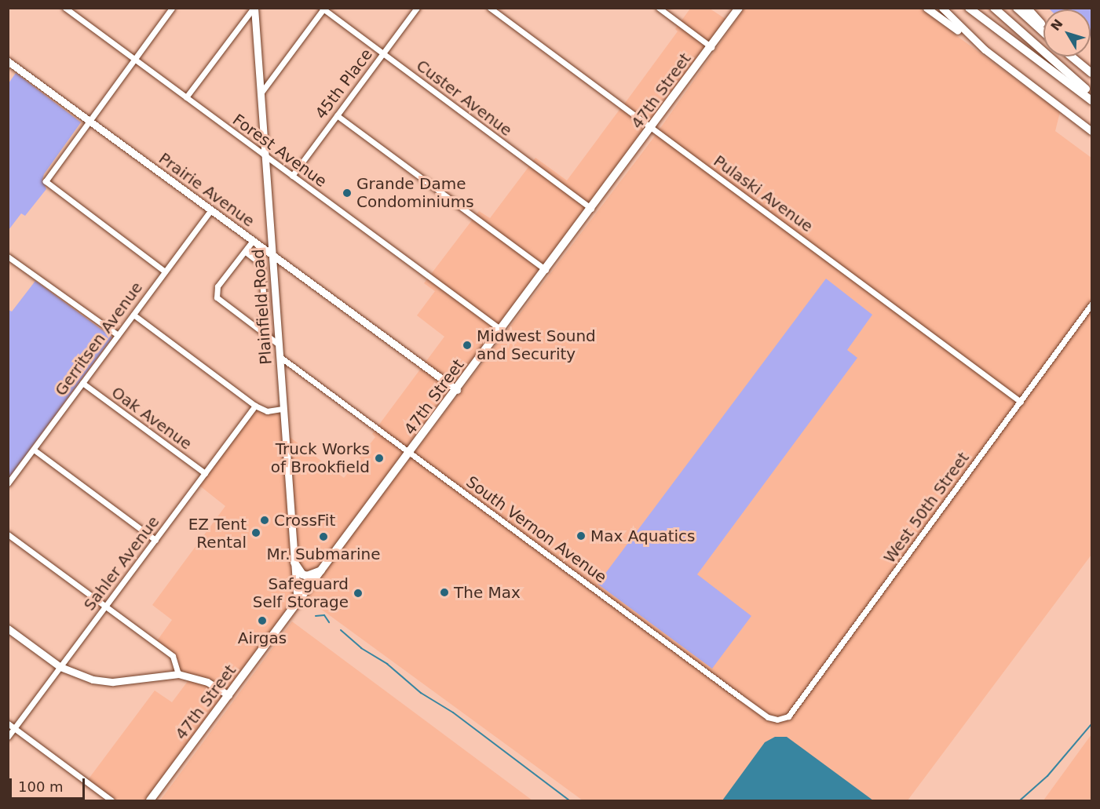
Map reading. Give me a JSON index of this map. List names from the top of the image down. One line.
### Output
{"streets":{"main road":["47th Street"],"street":["45th Place","Custer Avenue","Forest Avenue","Prairie Avenue","Pulaski Avenue","Plainfield Road","Gerritsen Avenue","Oak Avenue","West 50th Street","South Vernon Avenue","Sahler Avenue"]},"crossings":[["45th Place","Custer Avenue"],["45th Place","Forest Avenue"],["47th Street","Custer Avenue"],["47th Street","Forest Avenue"],["47th Street","Prairie Avenue"],["47th Street","Pulaski Avenue"],["47th Street","Plainfield Road"],["47th Street","South Vernon Avenue"],["Forest Avenue","Plainfield Road"],["Prairie Avenue","Plainfield Road"],["Prairie Avenue","Gerritsen Avenue"],["Pulaski Avenue","West 50th Street"],["Plainfield Road","South Vernon Avenue"],["Gerritsen Avenue","Oak Avenue"],["Oak Avenue","Sahler Avenue"],["West 50th Street","South Vernon Avenue"]],"places":["Grande Dame Condominiums","Midwest Sound and Security","Truck Works of Brookfield","CrossFit","EZ Tent Rental","Max Aquatics","Mr. Submarine","The Max","Safeguard Self Storage","Airgas"],"scale_bar":"100 m","north":"top left"}
